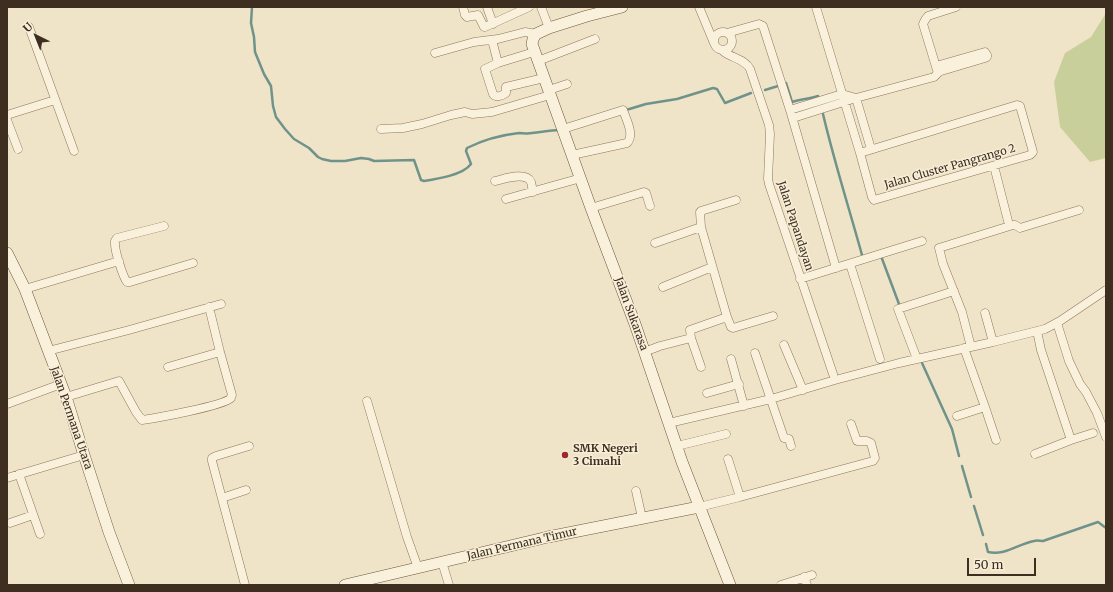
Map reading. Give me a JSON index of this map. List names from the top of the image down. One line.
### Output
{"streets":{"street":["Jalan Cluster Pangrango 2","Jalan Papandayan","Jalan Sukarasa","Jalan Permana Utara","Jalan Permana Timur"]},"crossings":[["Jalan Sukarasa","Jalan Permana Timur"]],"places":["SMK Negeri 3 Cimahi"],"scale_bar":"50 m","north":"top left"}
